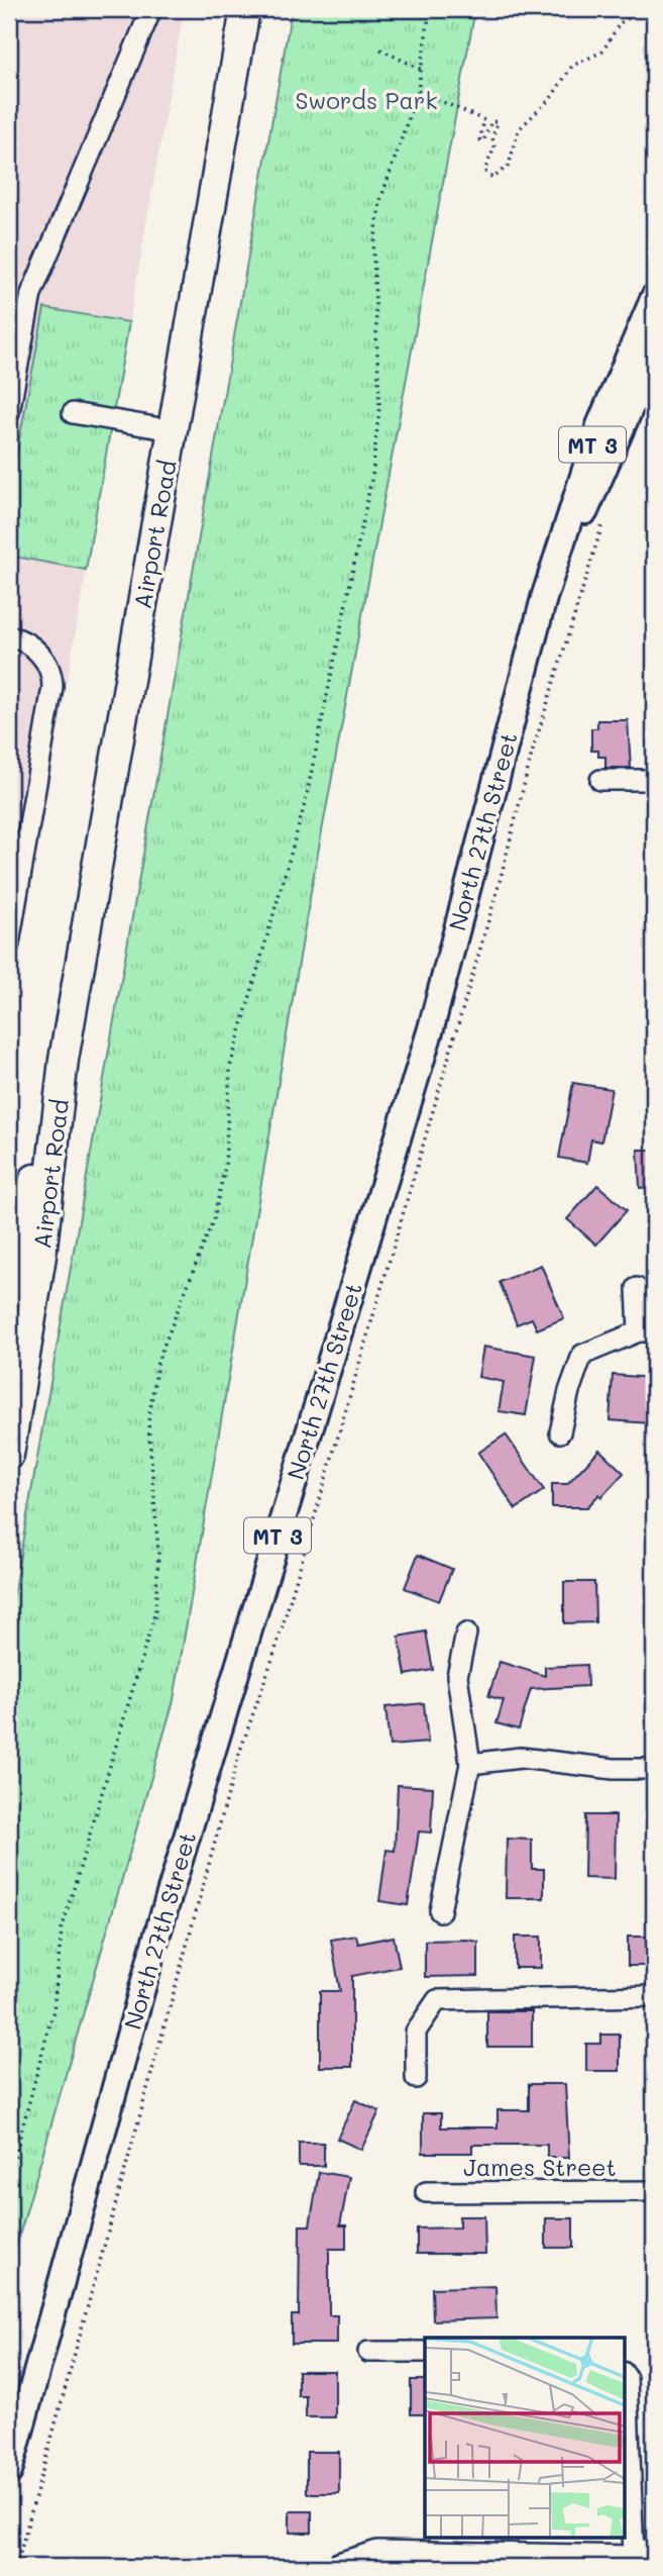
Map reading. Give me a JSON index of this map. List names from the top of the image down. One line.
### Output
{"streets":{"highway":["Airport Road"],"main road":["MT 3","North 27th Street"],"street":["James Street"]},"parks":["Swords Park"]}
